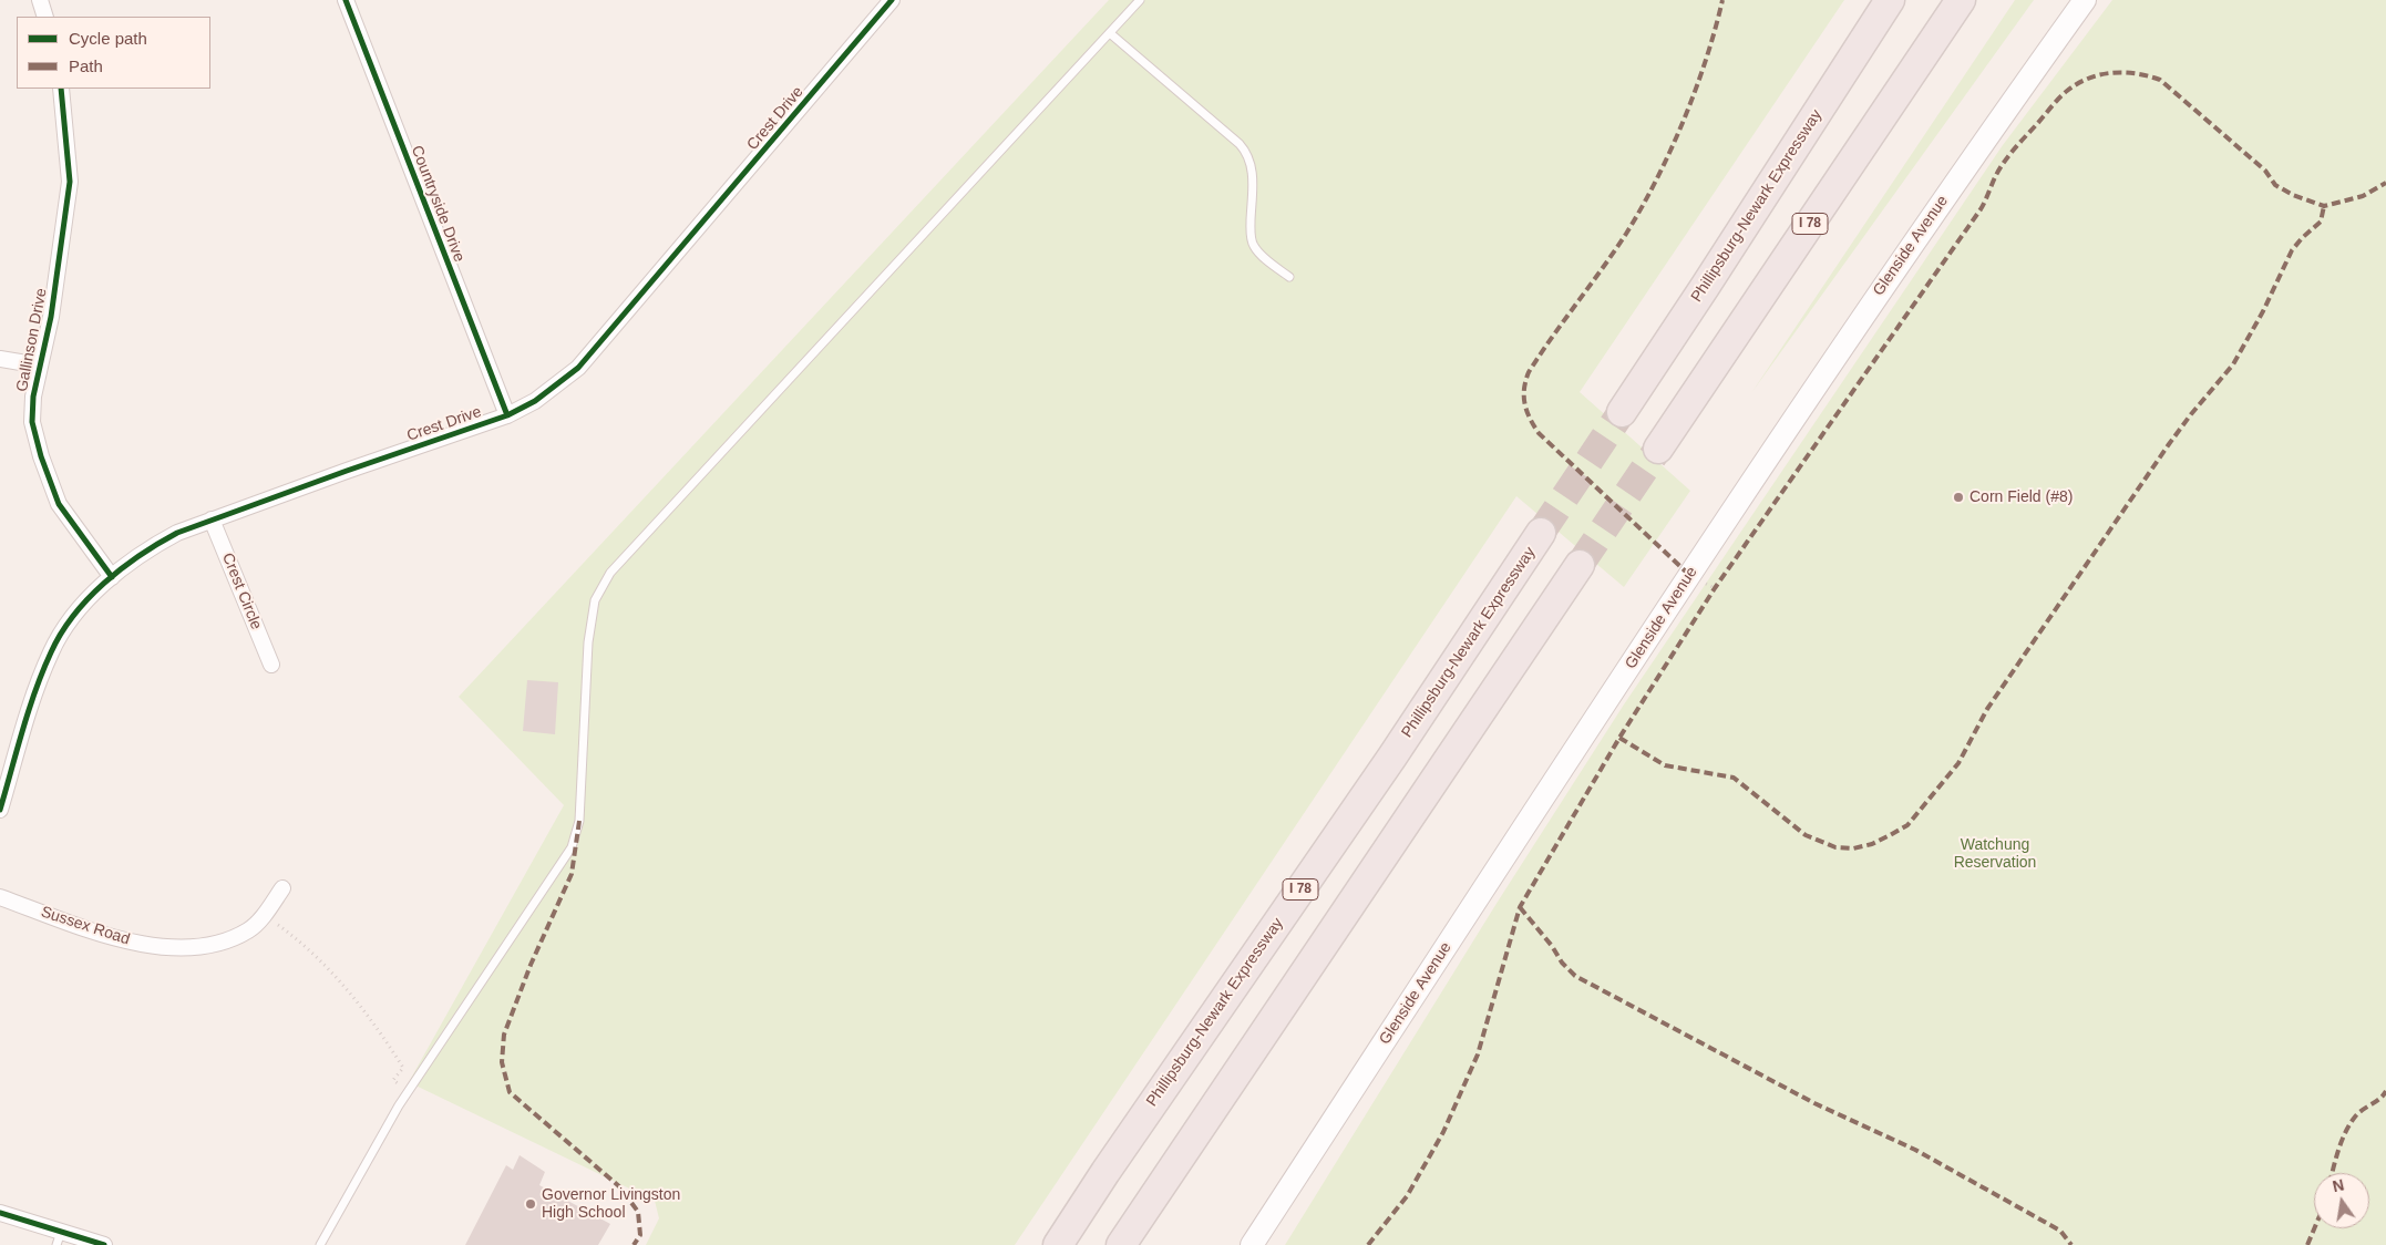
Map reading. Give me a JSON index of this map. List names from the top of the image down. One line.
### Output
{"streets":{"highway":["Phillipsburg-Newark Expressway","I 78"],"main road":["Glenside Avenue"],"street":["Crest Drive","Countryside Drive","Gallinson Drive","Crest Circle","Sussex Road"]},"crossings":[["Crest Drive","Countryside Drive"],["Crest Drive","Gallinson Drive"],["Crest Drive","Crest Circle"]],"parks":["Watchung Reservation"],"places":["Corn Field (#8)","Governor Livingston High School"],"legend":["Cycle path","Path"],"north":"top"}
